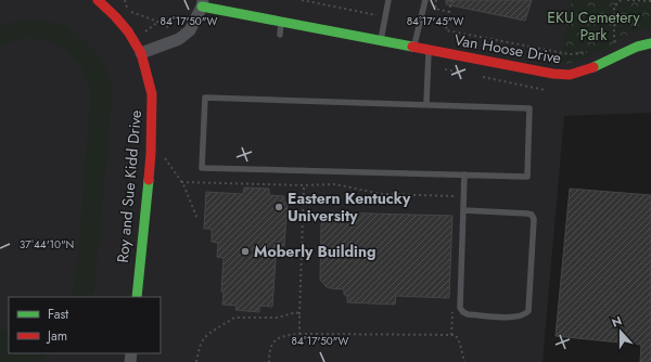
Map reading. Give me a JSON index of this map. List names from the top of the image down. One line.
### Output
{"streets":{"street":["Van Hoose Drive","Roy and Sue Kidd Drive"]},"parks":["EKU Cemetery Park"],"places":["Eastern Kentucky University","Moberly Building"],"legend":["Fast","Jam"],"north":"top","coordinates":["84°17'50\"W","84°17'45\"W","37°44'10\"N"]}
